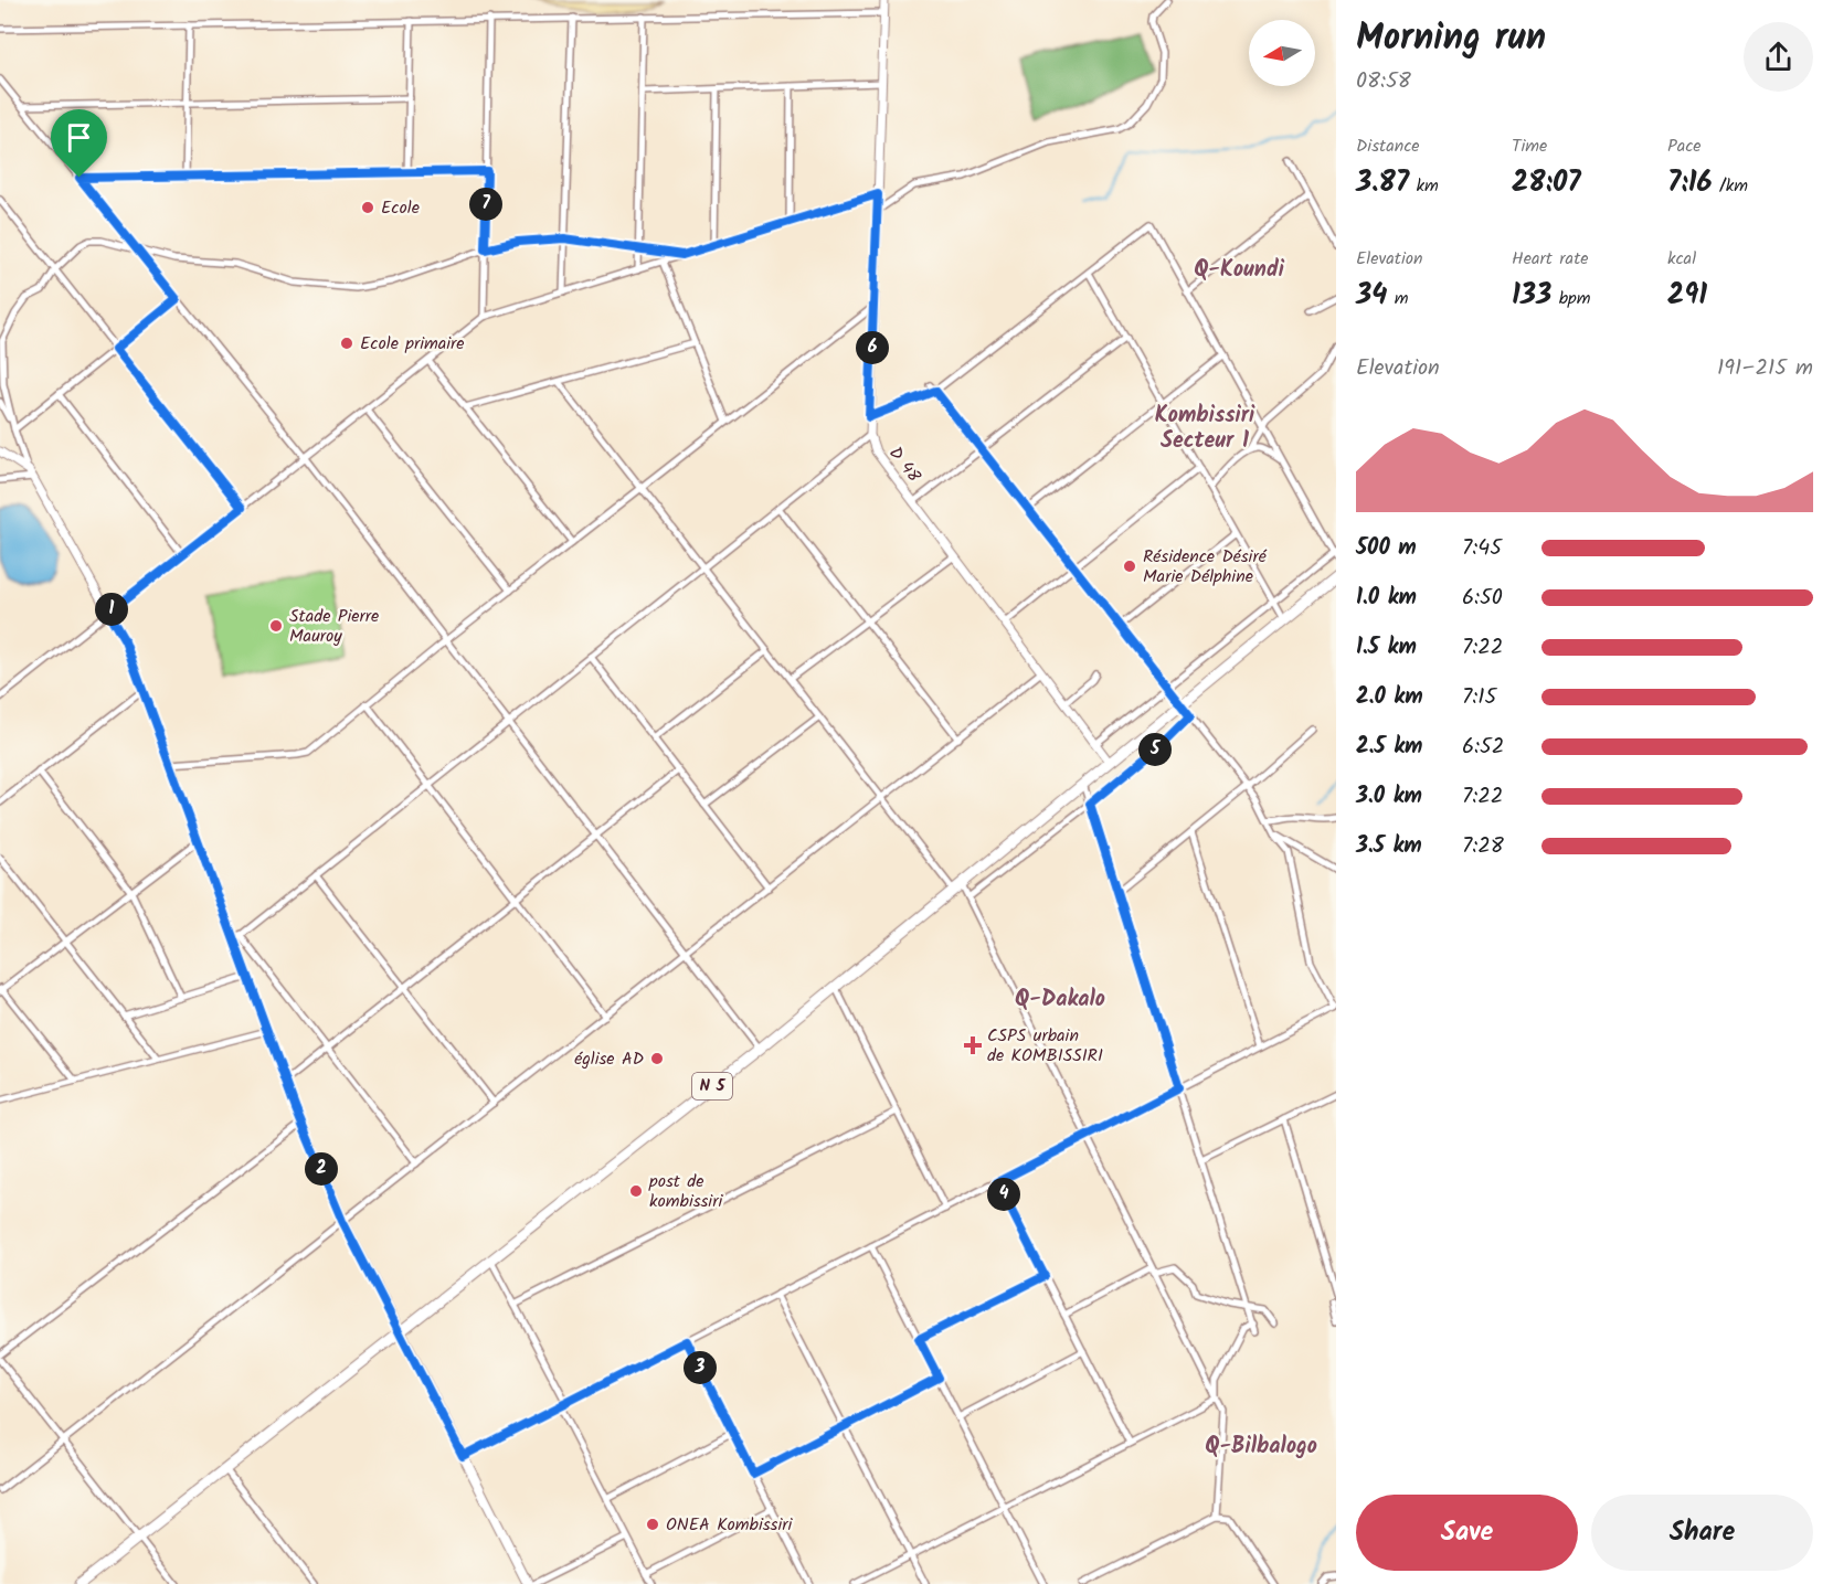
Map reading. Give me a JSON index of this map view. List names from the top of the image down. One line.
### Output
{"streets":{"highway":["N 5"],"street":["D 48"]},"crossings":[["D 48","N 5"]],"districts":["Q-Koundi","Kombissiri Secteur 1","Q-Dakalo","Q-Bilbalogo"],"places":{"other":["Ecole","Ecole primaire","Résidence Désiré Marie Délphine","Stade Pierre Mauroy","église AD","post de kombissiri","ONEA Kombissiri"],"health":["CSPS urbain de KOMBISSIRI"]},"north":"left","page":{"heading":["Morning run","08:58"],"stats":[["Distance","3.87 km"],["Time","28:07"],["Pace","7:16 /km"],["Elevation","34 m"],["Heart rate","133 bpm"],["kcal","291"]],"pins":["7","6","1","5","2","4","3"],"chart":["Elevation","191–215 m"],"list":[{"name":"500 m","note":"7:45"},{"name":"1.0 km","note":"6:50"},{"name":"1.5 km","note":"7:22"},{"name":"2.0 km","note":"7:15"},{"name":"2.5 km","note":"6:52"},{"name":"3.0 km","note":"7:22"},{"name":"3.5 km","note":"7:28"}],"buttons":["Save","Share"]}}
